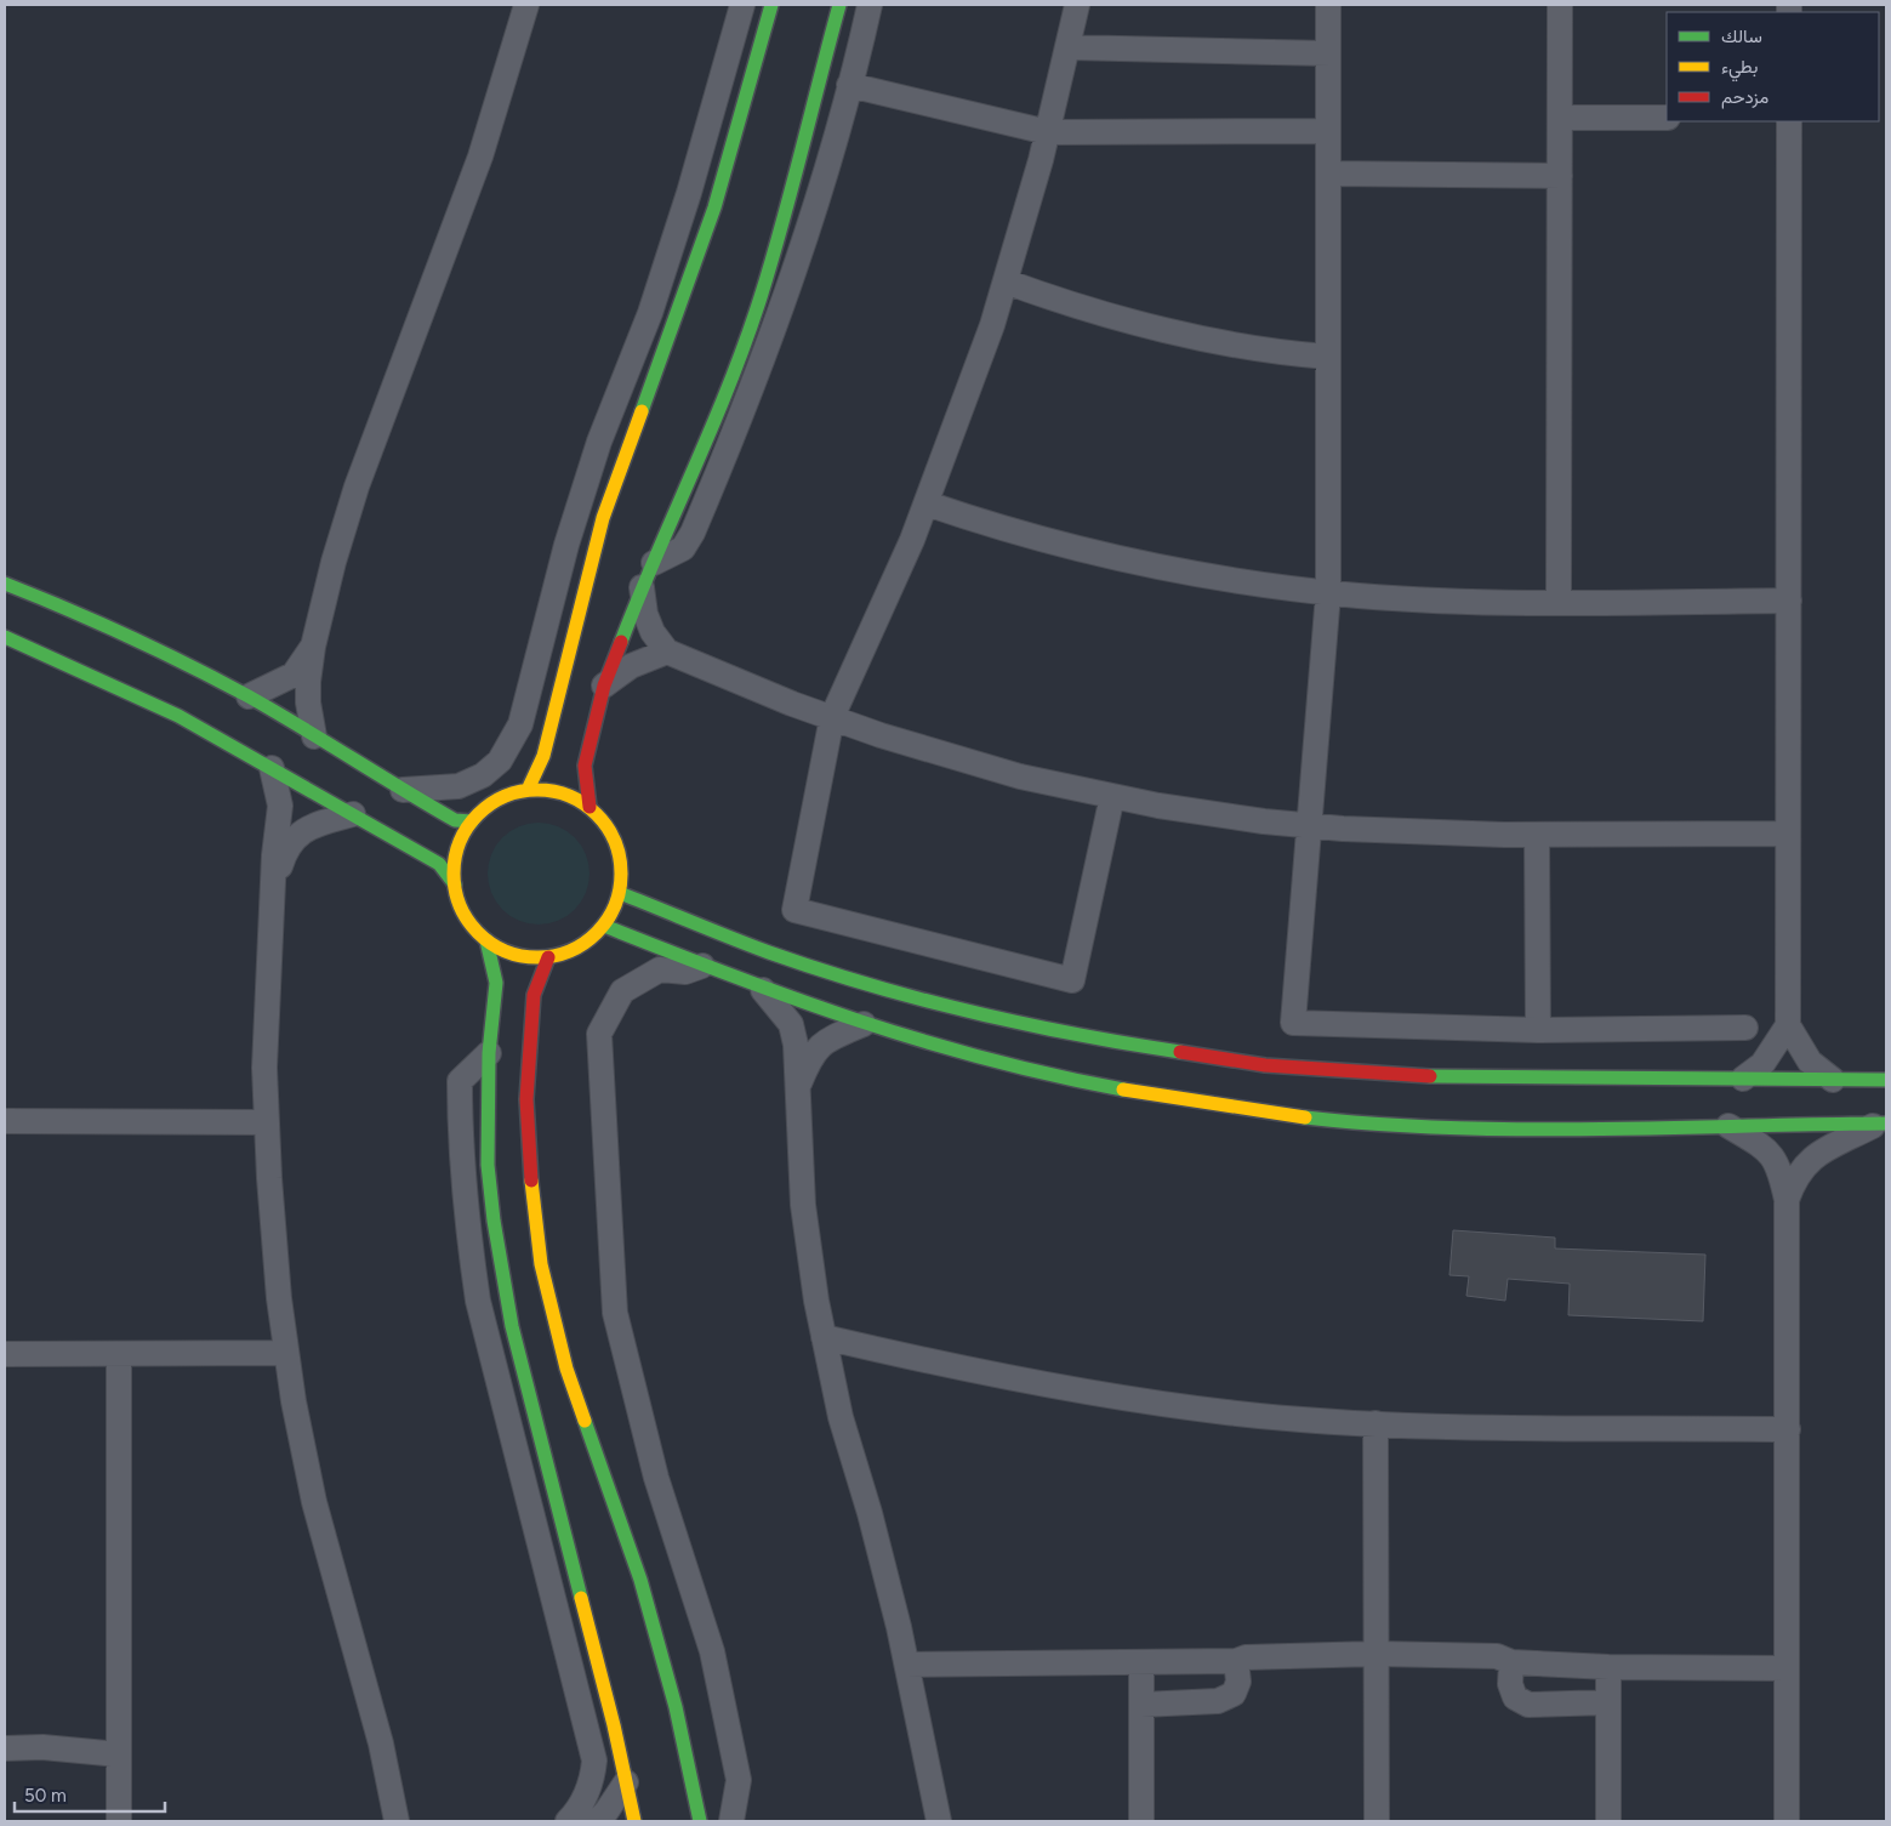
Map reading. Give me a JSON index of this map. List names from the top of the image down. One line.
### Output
{"legend":["سالك","بطيء","مزدحم"],"scale_bar":"50 m"}
